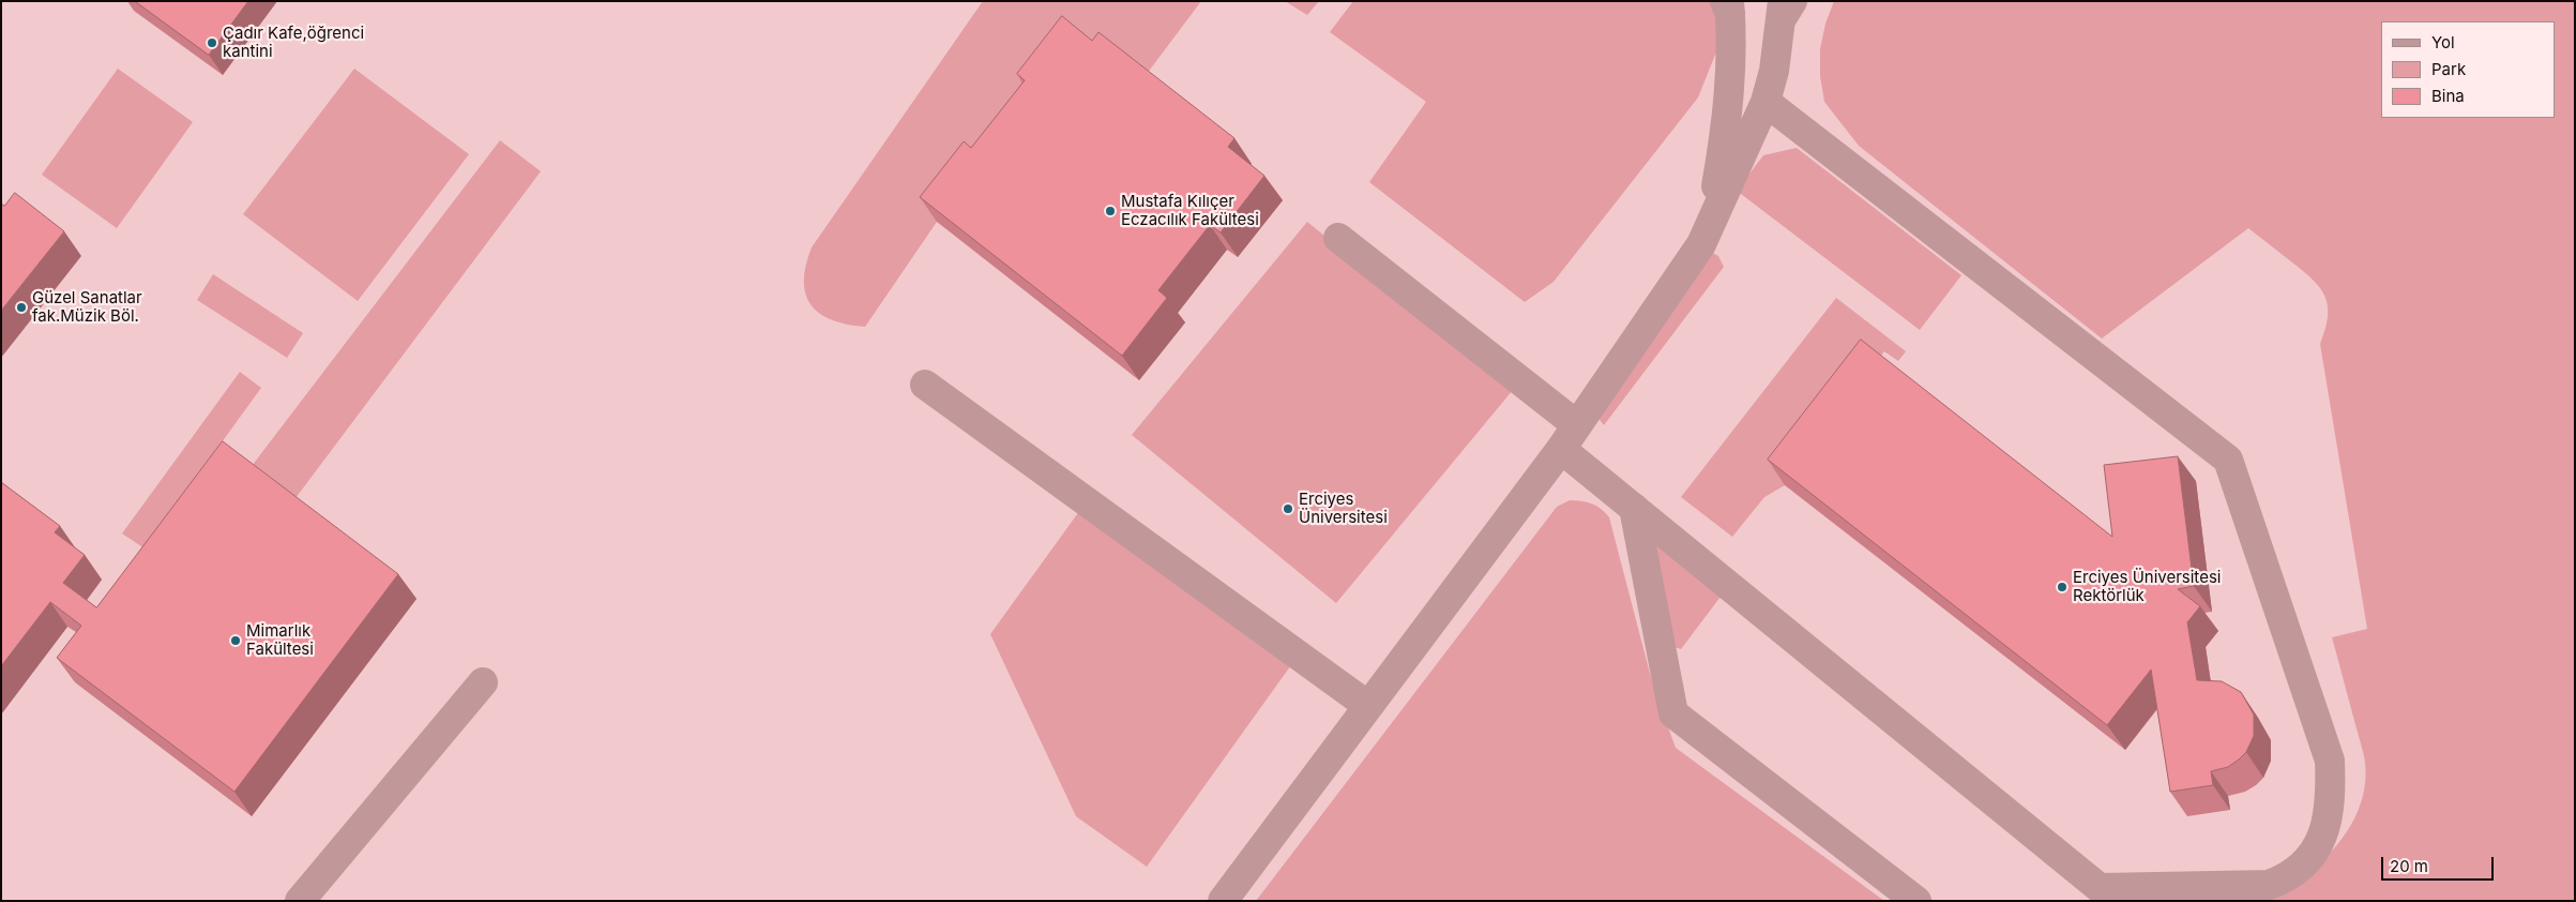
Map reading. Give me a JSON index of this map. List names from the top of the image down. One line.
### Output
{"places":["Çadır Kafe,öğrenci kantini","Mustafa Kılıçer Eczacılık Fakültesi","Güzel Sanatlar fak.Müzik Böl.","Erciyes Üniversitesi","Erciyes Üniversitesi Rektörlük","Mimarlık Fakültesi"],"legend":["Yol","Park","Bina"],"scale_bar":"20 m"}
